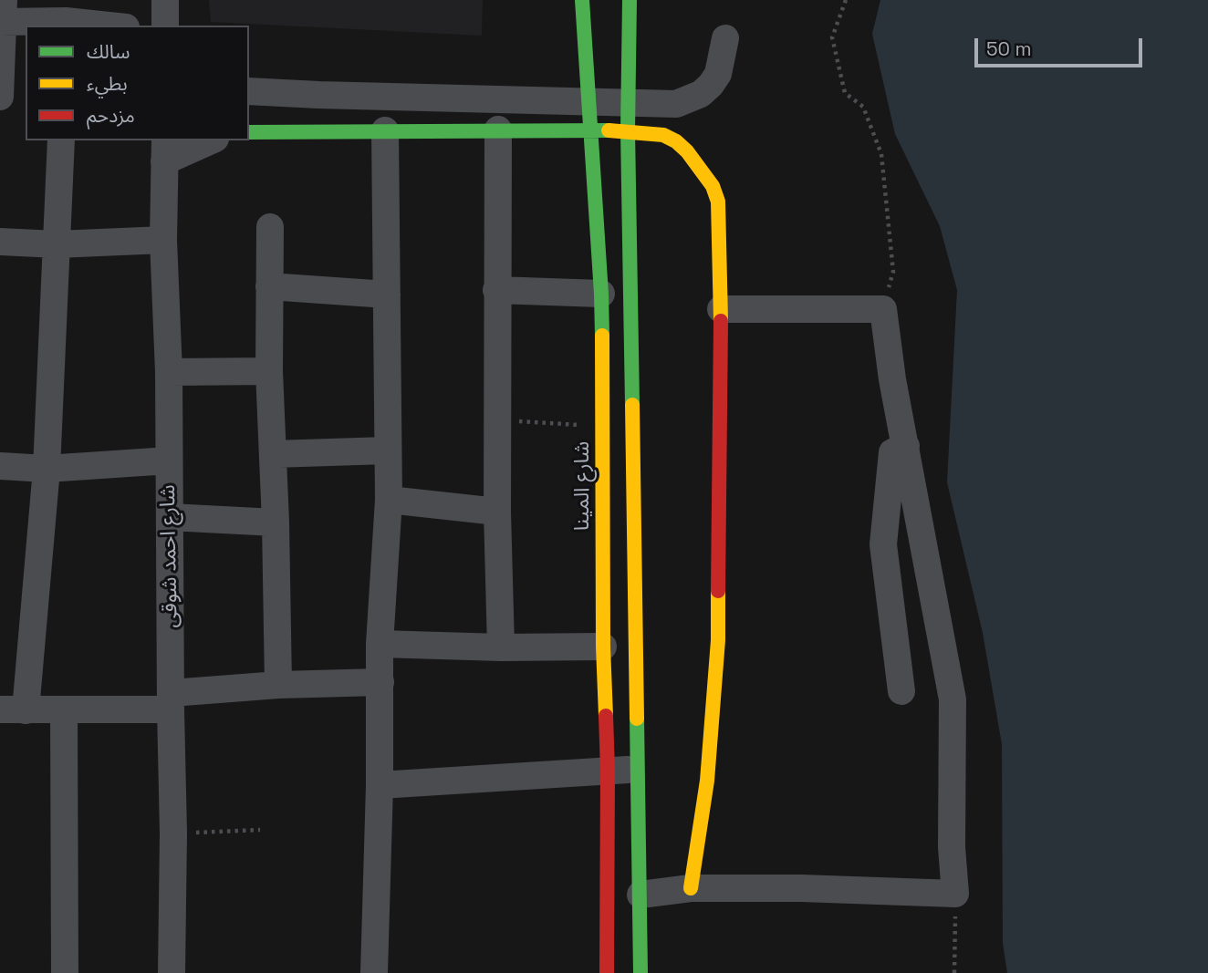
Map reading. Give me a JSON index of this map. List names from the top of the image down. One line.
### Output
{"streets":{"main road":["شارع المينا"],"street":["شارع احمد شوقى"]},"legend":["سالك","بطيء","مزدحم"],"scale_bar":"50 m"}
